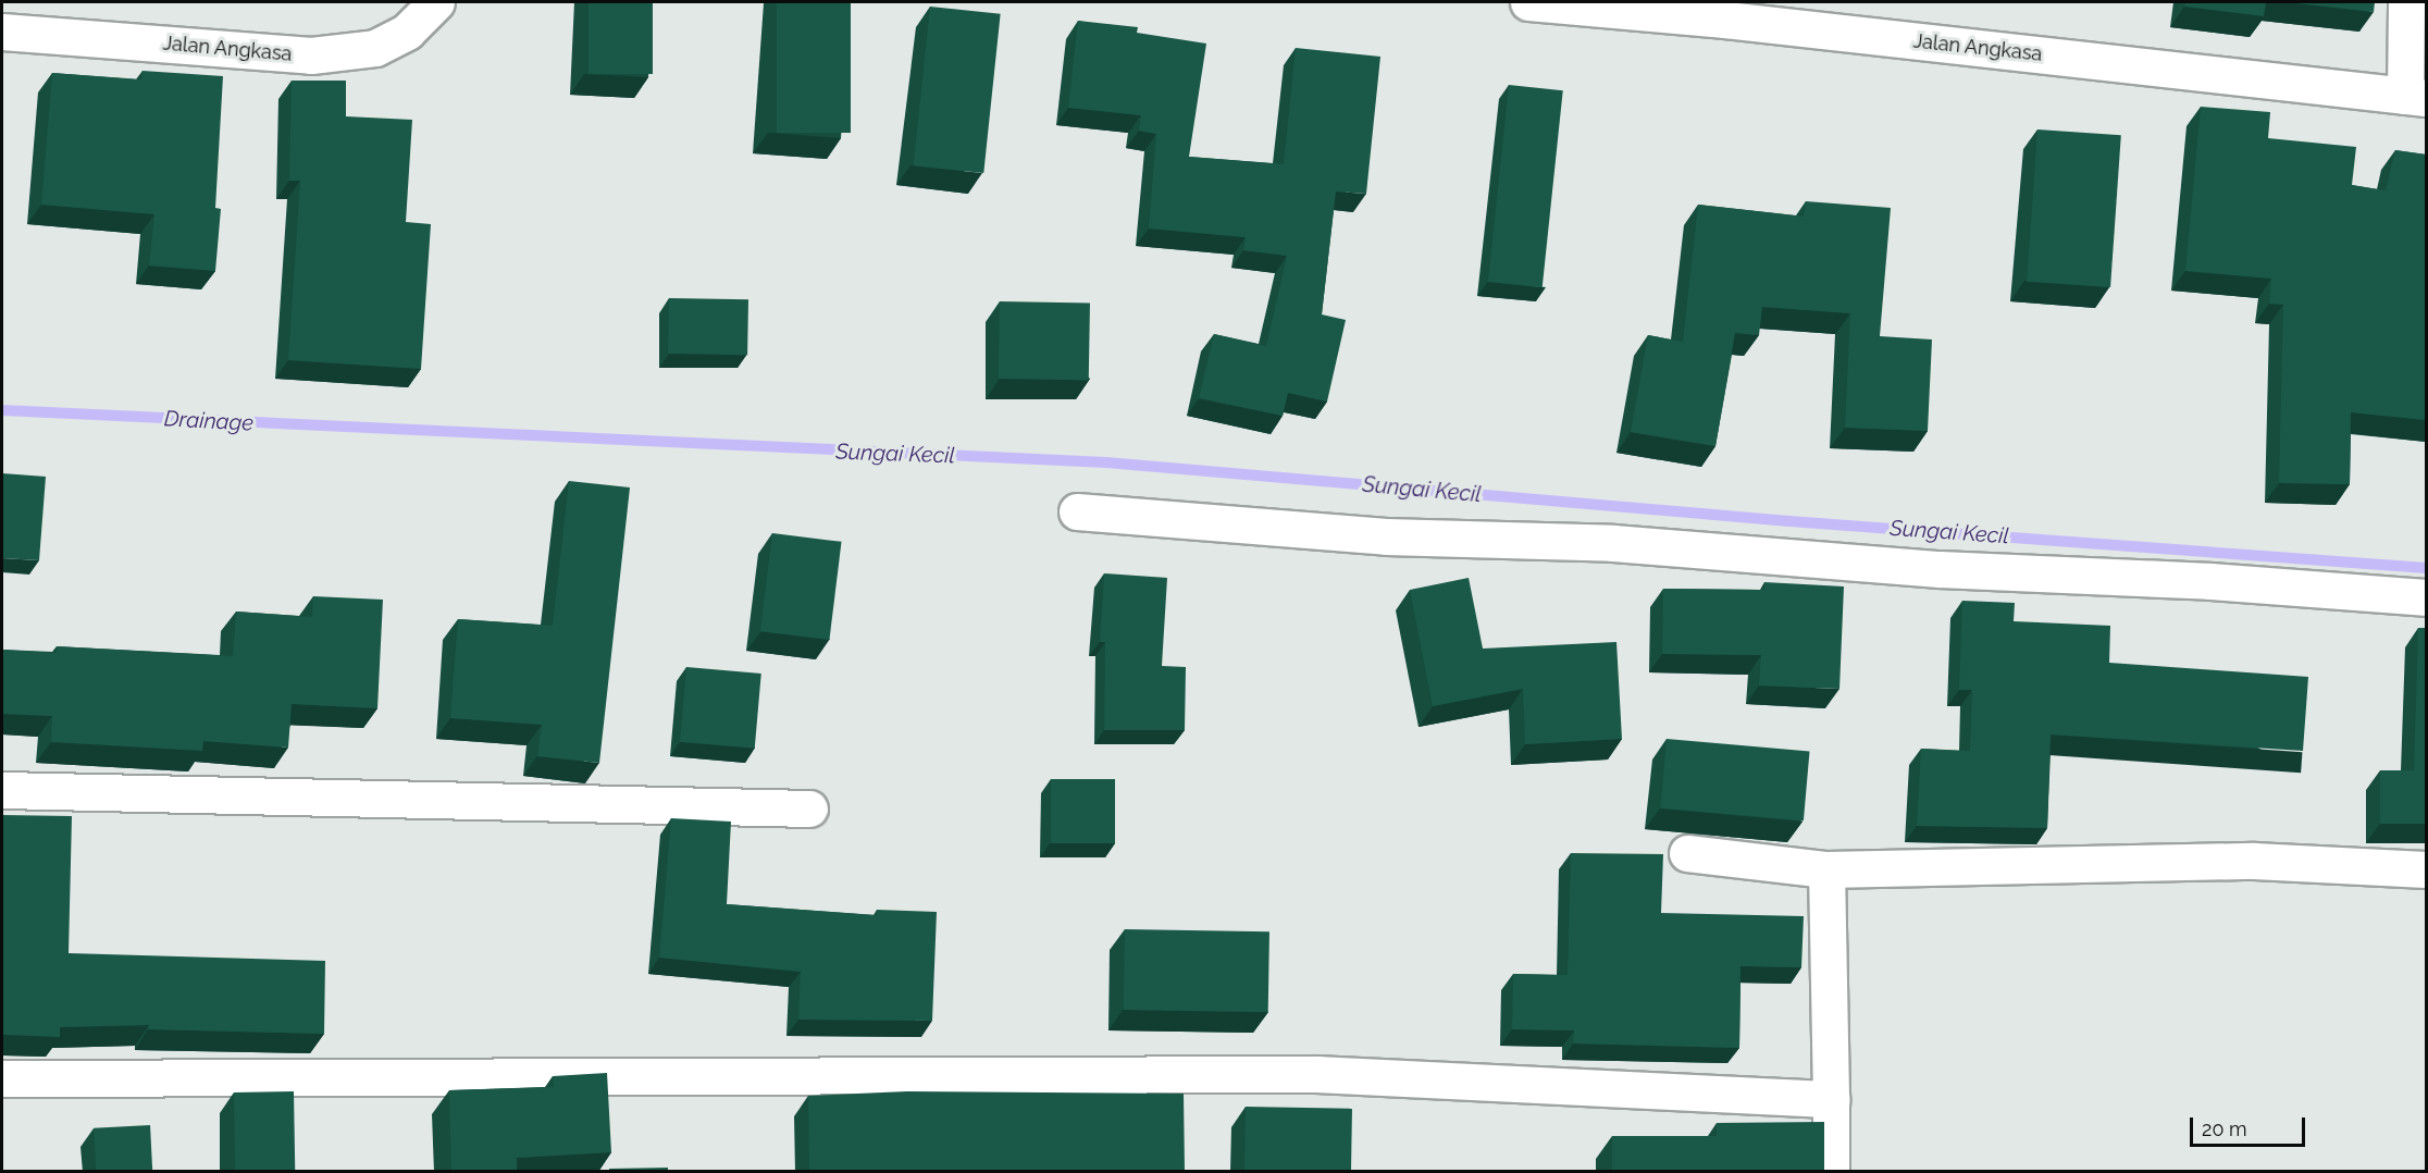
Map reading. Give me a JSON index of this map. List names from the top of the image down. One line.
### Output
{"streets":{"street":["Jalan Angkasa"]},"water":["Drainage","Sungai Kecil"],"scale_bar":"20 m"}
